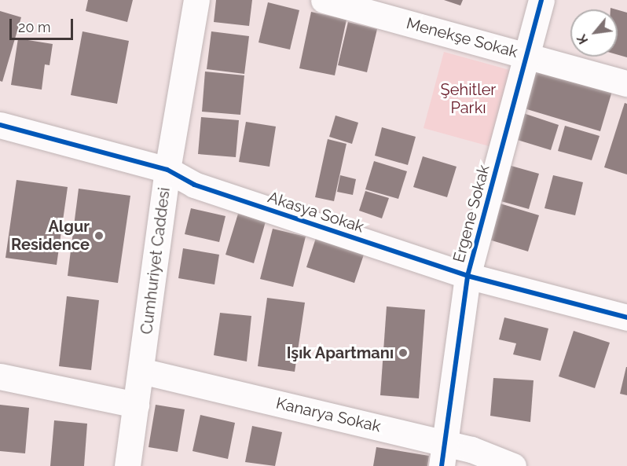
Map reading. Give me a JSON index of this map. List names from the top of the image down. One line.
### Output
{"streets":{"street":["Menekşe Sokak","Akasya Sokak","Ergene Sokak","Cumhuriyet Caddesi","Kanarya Sokak"]},"crossings":[["Menekşe Sokak","Ergene Sokak"],["Akasya Sokak","Ergene Sokak"],["Akasya Sokak","Cumhuriyet Caddesi"],["Ergene Sokak","Kanarya Sokak"],["Cumhuriyet Caddesi","Kanarya Sokak"]],"parks":["Şehitler Parkı"],"places":["Algur Residence","Işık Apartmanı"],"scale_bar":"20 m","north":"bottom left"}
